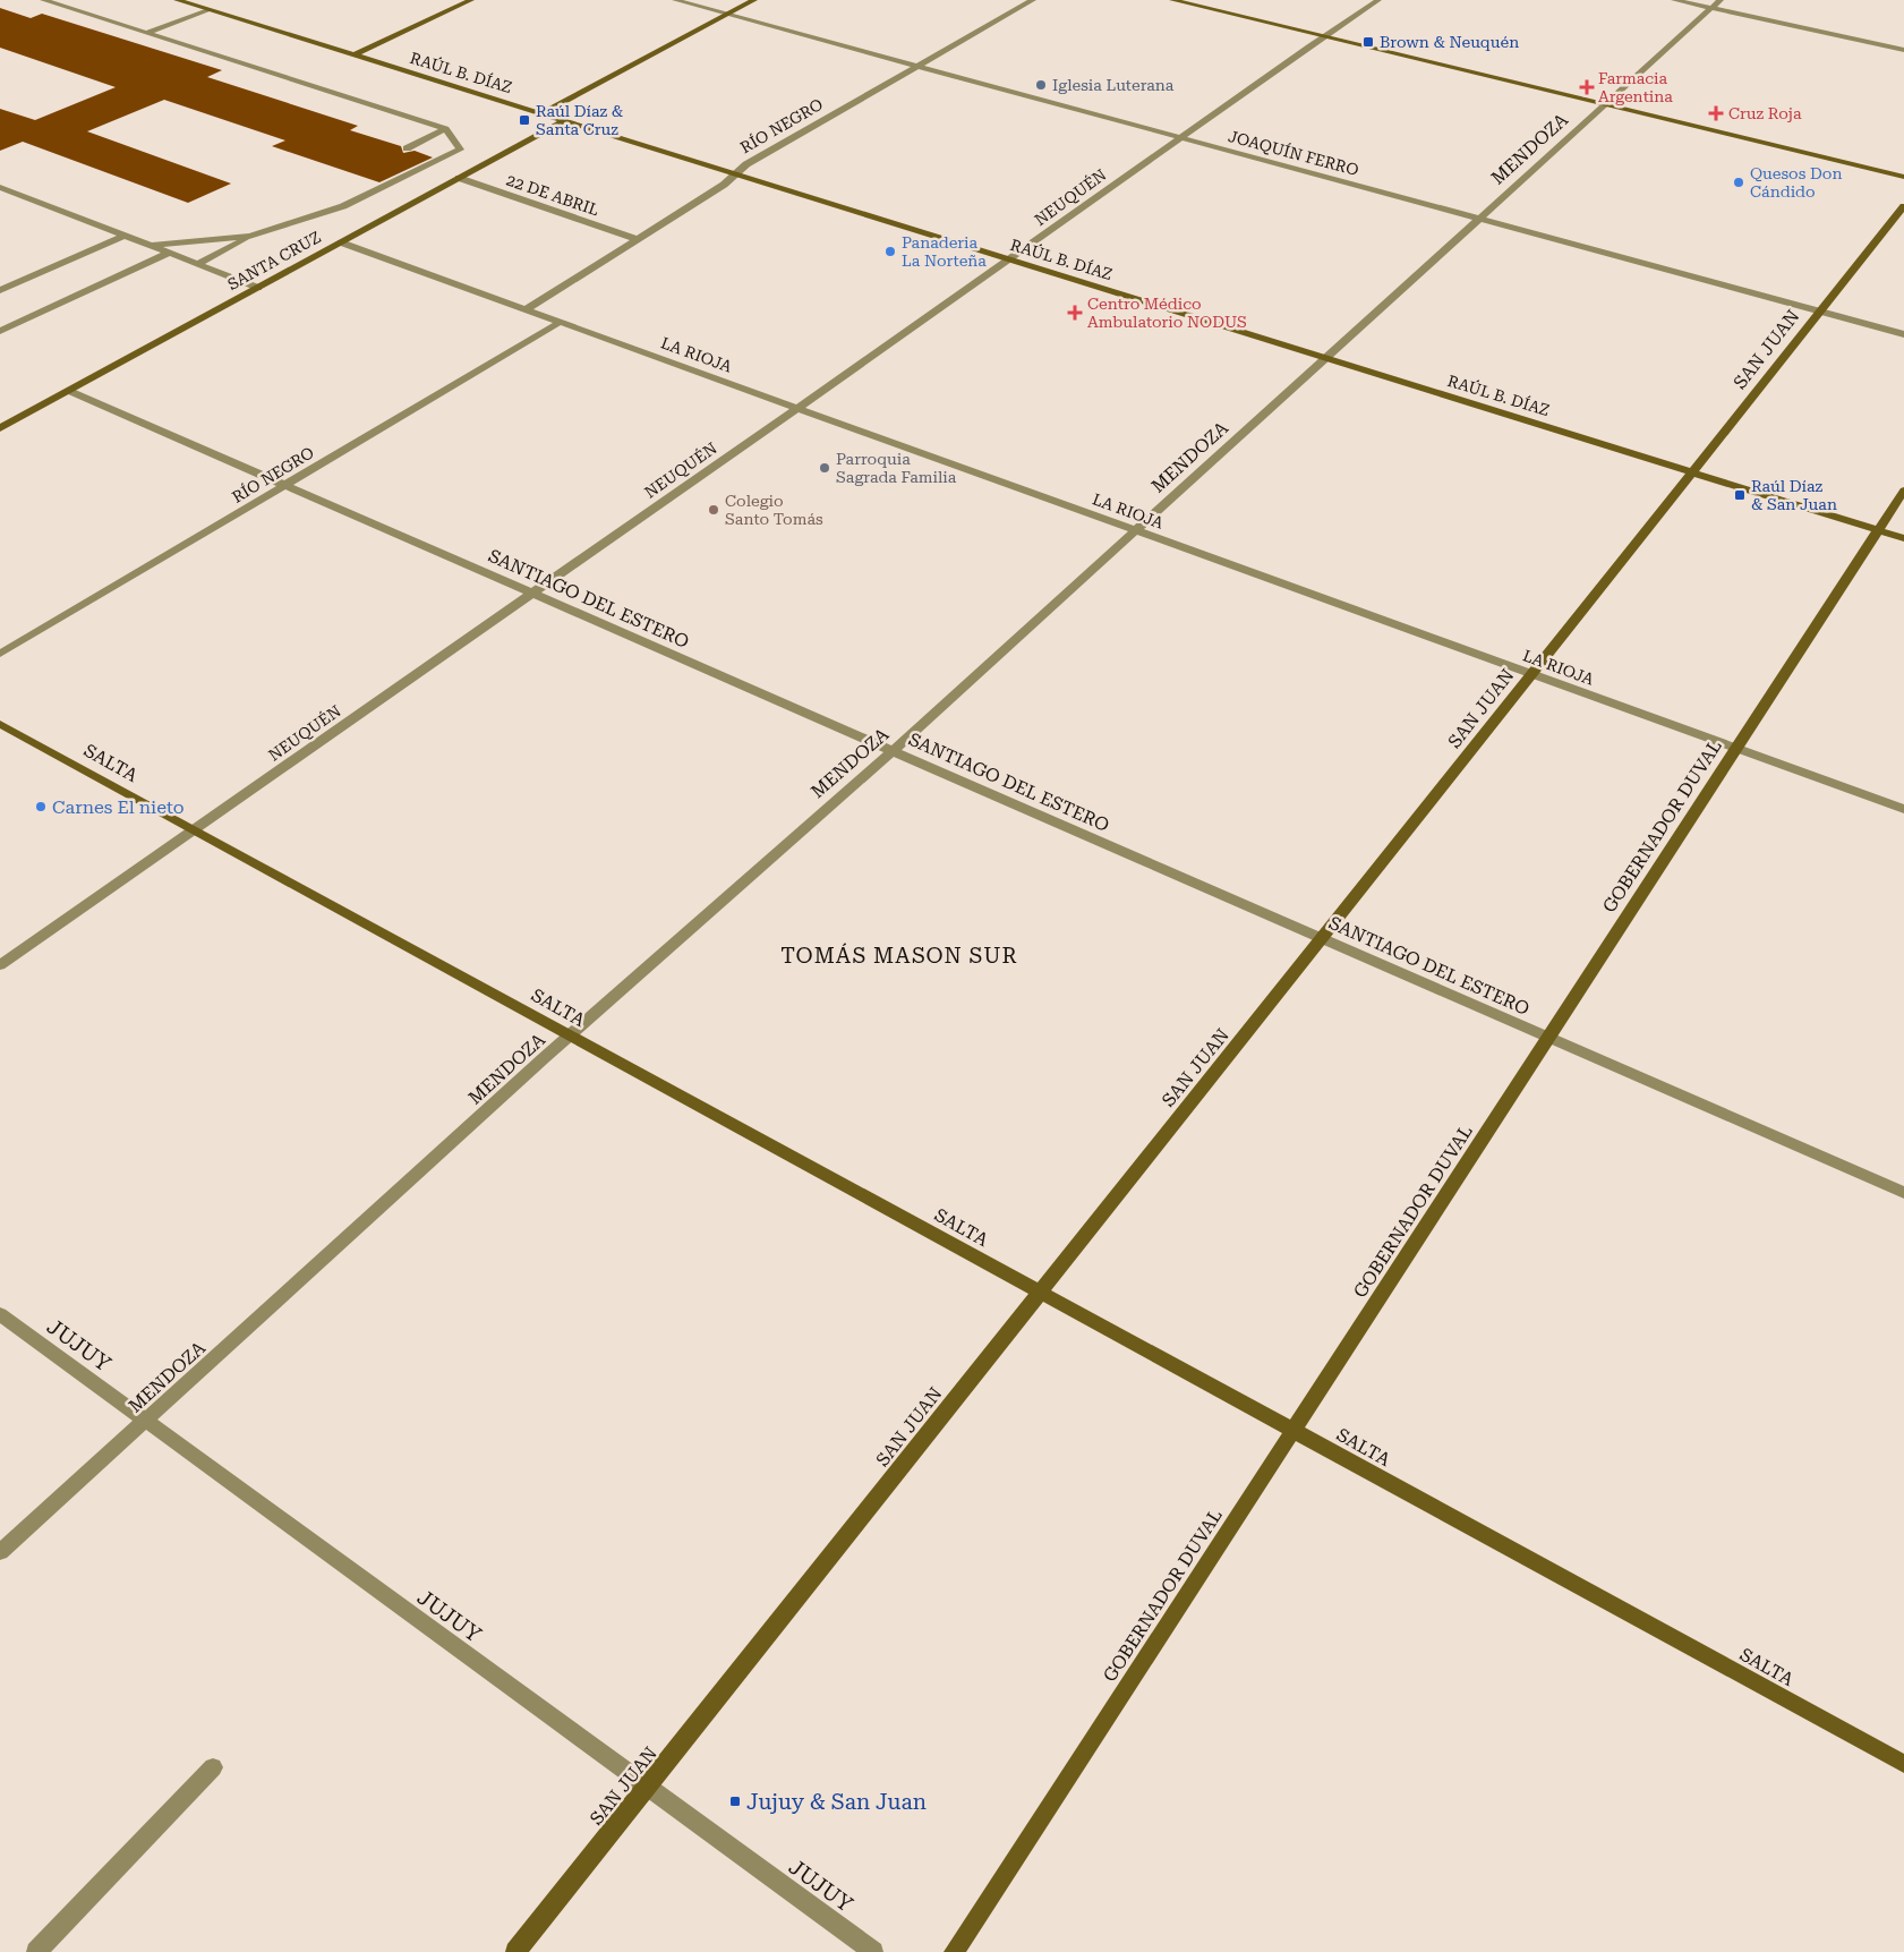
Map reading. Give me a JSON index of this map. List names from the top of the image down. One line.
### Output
{"streets":{"street":["RAÚL B. DÍAZ","RÍO NEGRO","MENDOZA","JOAQUÍN FERRO","22 DE ABRIL","NEUQUÉN","SANTA CRUZ","SAN JUAN","LA RIOJA","SANTIAGO DEL ESTERO","SALTA","GOBERNADOR DUVAL","JUJUY"]},"crossings":[["RAÚL B. DÍAZ","RÍO NEGRO"],["RAÚL B. DÍAZ","MENDOZA"],["RAÚL B. DÍAZ","NEUQUÉN"],["RAÚL B. DÍAZ","SANTA CRUZ"],["RAÚL B. DÍAZ","SAN JUAN"],["RAÚL B. DÍAZ","GOBERNADOR DUVAL"],["RÍO NEGRO","JOAQUÍN FERRO"],["RÍO NEGRO","22 DE ABRIL"],["RÍO NEGRO","LA RIOJA"],["RÍO NEGRO","SANTIAGO DEL ESTERO"],["MENDOZA","JOAQUÍN FERRO"],["MENDOZA","LA RIOJA"],["MENDOZA","SANTIAGO DEL ESTERO"],["MENDOZA","SALTA"],["MENDOZA","JUJUY"],["JOAQUÍN FERRO","NEUQUÉN"],["JOAQUÍN FERRO","SAN JUAN"],["22 DE ABRIL","SANTA CRUZ"],["NEUQUÉN","LA RIOJA"],["NEUQUÉN","SANTIAGO DEL ESTERO"],["NEUQUÉN","SALTA"],["SANTA CRUZ","LA RIOJA"],["SANTA CRUZ","SANTIAGO DEL ESTERO"],["SAN JUAN","LA RIOJA"],["SAN JUAN","SANTIAGO DEL ESTERO"],["SAN JUAN","SALTA"],["SAN JUAN","JUJUY"],["LA RIOJA","GOBERNADOR DUVAL"],["SANTIAGO DEL ESTERO","GOBERNADOR DUVAL"],["SALTA","GOBERNADOR DUVAL"]],"districts":["TOMÁS MASON SUR"],"places":{"transit":["Brown & Neuquén","Raúl Díaz & Santa Cruz","Raúl Díaz & San Juan","Jujuy & San Juan"],"other":["Iglesia Luterana","Quesos Don Cándido","Panaderia La Norteña","Parroquia Sagrada Familia","Colegio Santo Tomás","Carnes El nieto"],"health":["Farmacia Argentina","Cruz Roja","Centro Médico Ambulatorio NODUS"]}}
